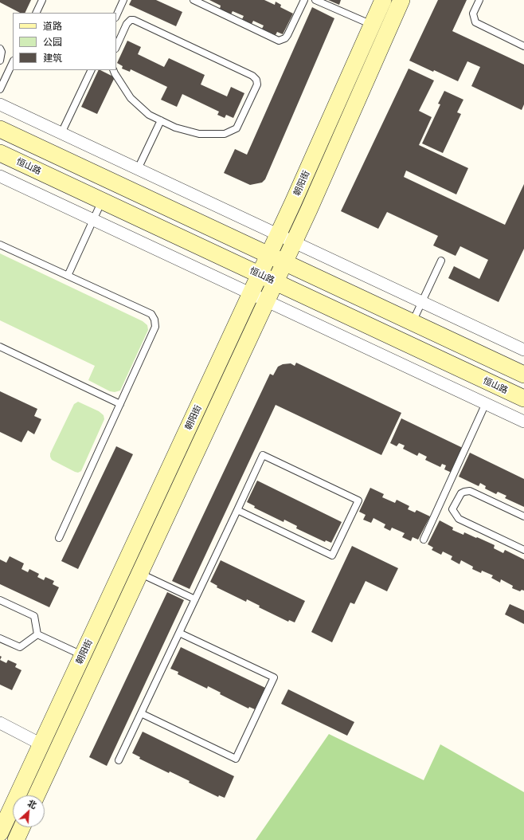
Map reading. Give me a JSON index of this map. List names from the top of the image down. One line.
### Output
{"streets":{"street":["恒山路","朝阳街"]},"crossings":[["恒山路","朝阳街"]],"legend":["道路","公园","建筑"],"north":"top right"}
